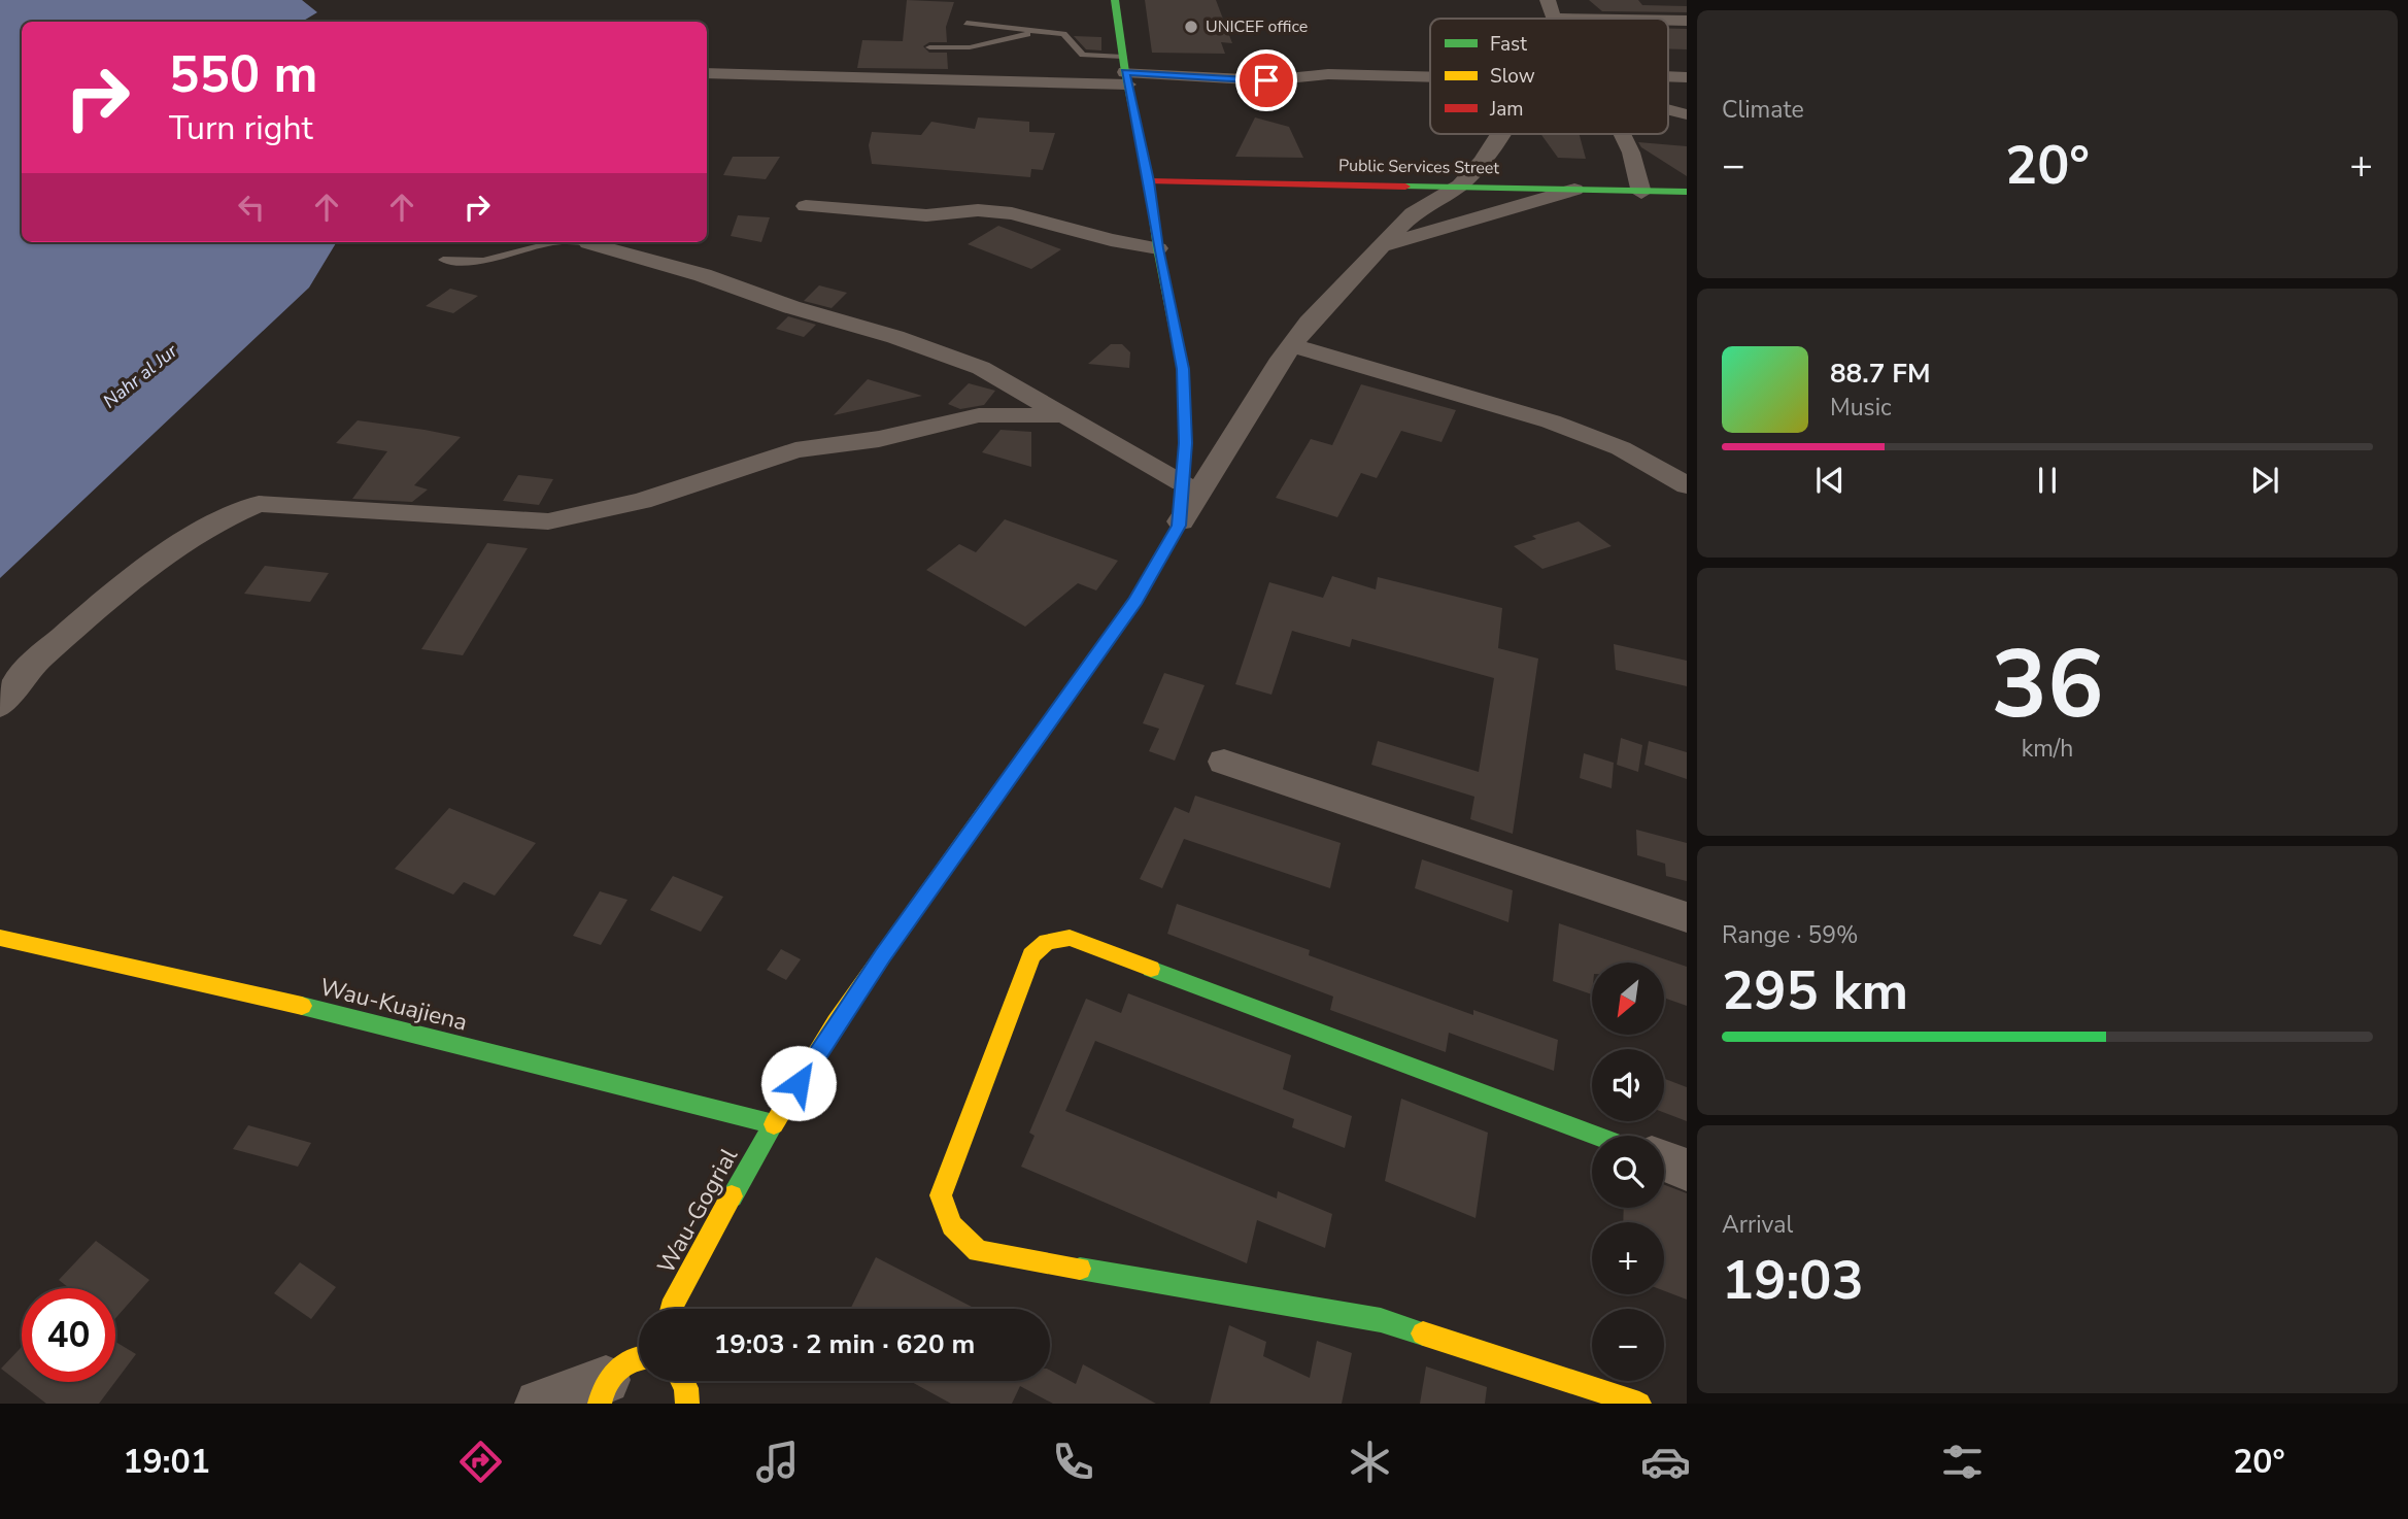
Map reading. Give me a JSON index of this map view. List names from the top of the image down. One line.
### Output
{"streets":{"street":["Public Services Street","Wau-Kuajiena","Wau-Gogrial"]},"crossings":[["Wau-Kuajiena","Wau-Gogrial"]],"water":["Nahr al Jur"],"places":["UNICEF office"],"legend":["Fast","Slow","Jam"],"north":"bottom left","page":{"tile":["Climate",["36","km/h"],["Range · 59%","295 km"],["Arrival","19:03"]],"turn":["550 m","Turn right"],"heat":["−","20°","+"],"song":["88.7 FM","Music"],"map_buttons":["+","−"],"limit":"40","trip":"19:03 · 2 min · 620 m","tabs":["19:01","20°"]}}
